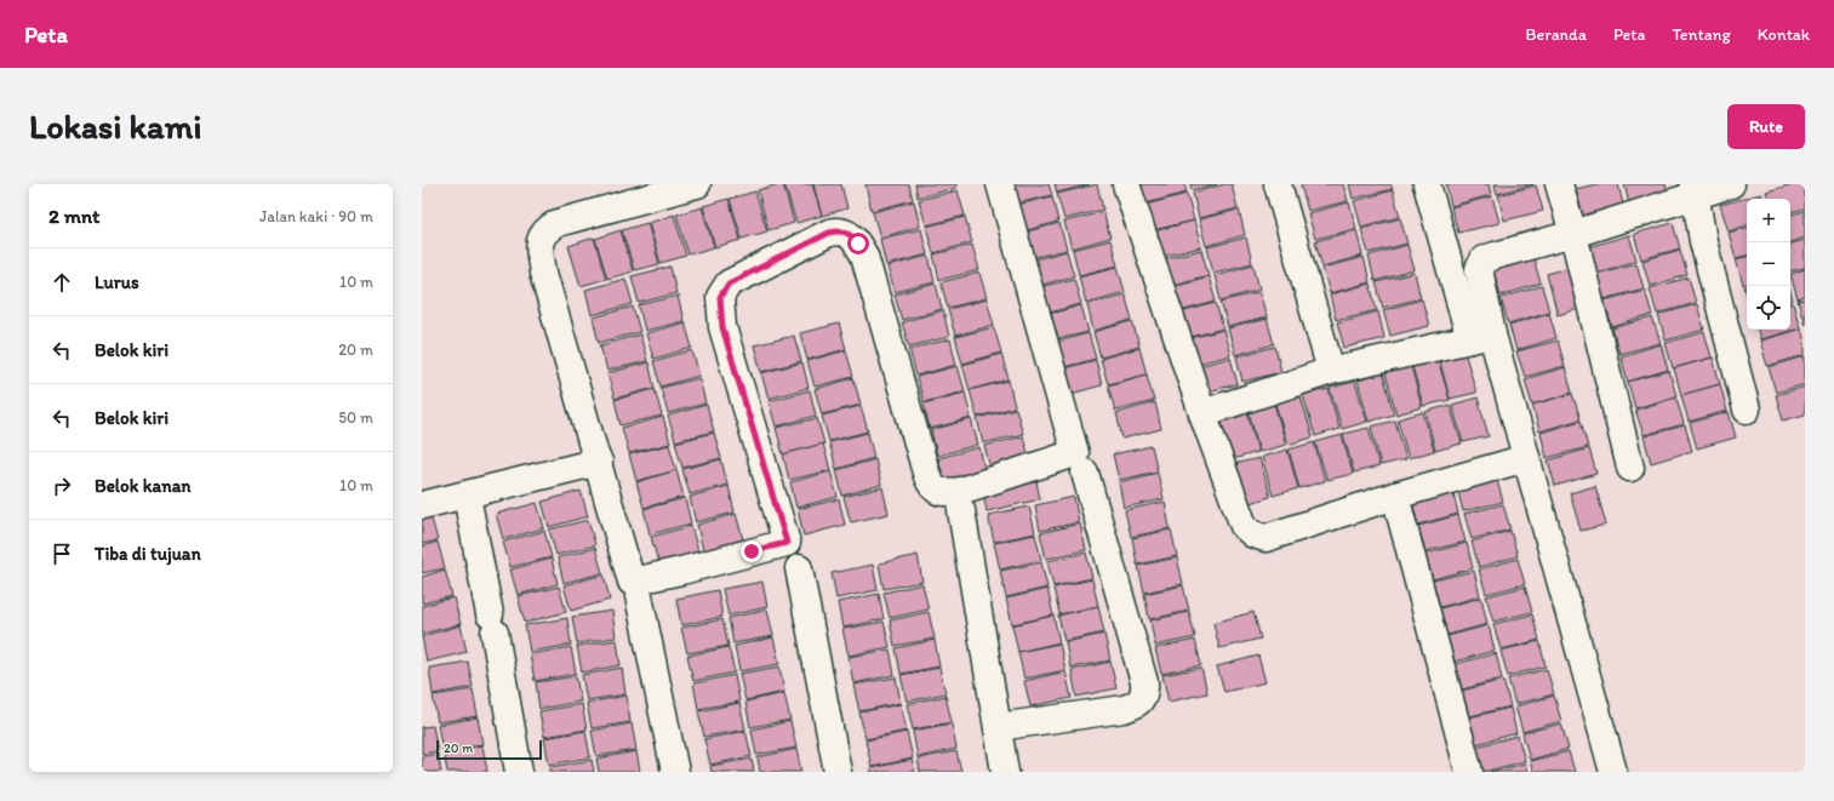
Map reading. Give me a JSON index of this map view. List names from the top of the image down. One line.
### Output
{"scale_bar":"20 m","page":{"header":"Peta","nav":["Beranda","Peta","Tentang","Kontak"],"buttons":"Rute","title":"Lokasi kami","heading":["2 mnt","Jalan kaki · 90 m"],"map_buttons":["+","−"],"list":[["Lurus","10 m"],["Belok kiri","20 m"],["Belok kiri","50 m"],["Belok kanan","10 m"],"Tiba di tujuan"],"scale":"20 m"}}
